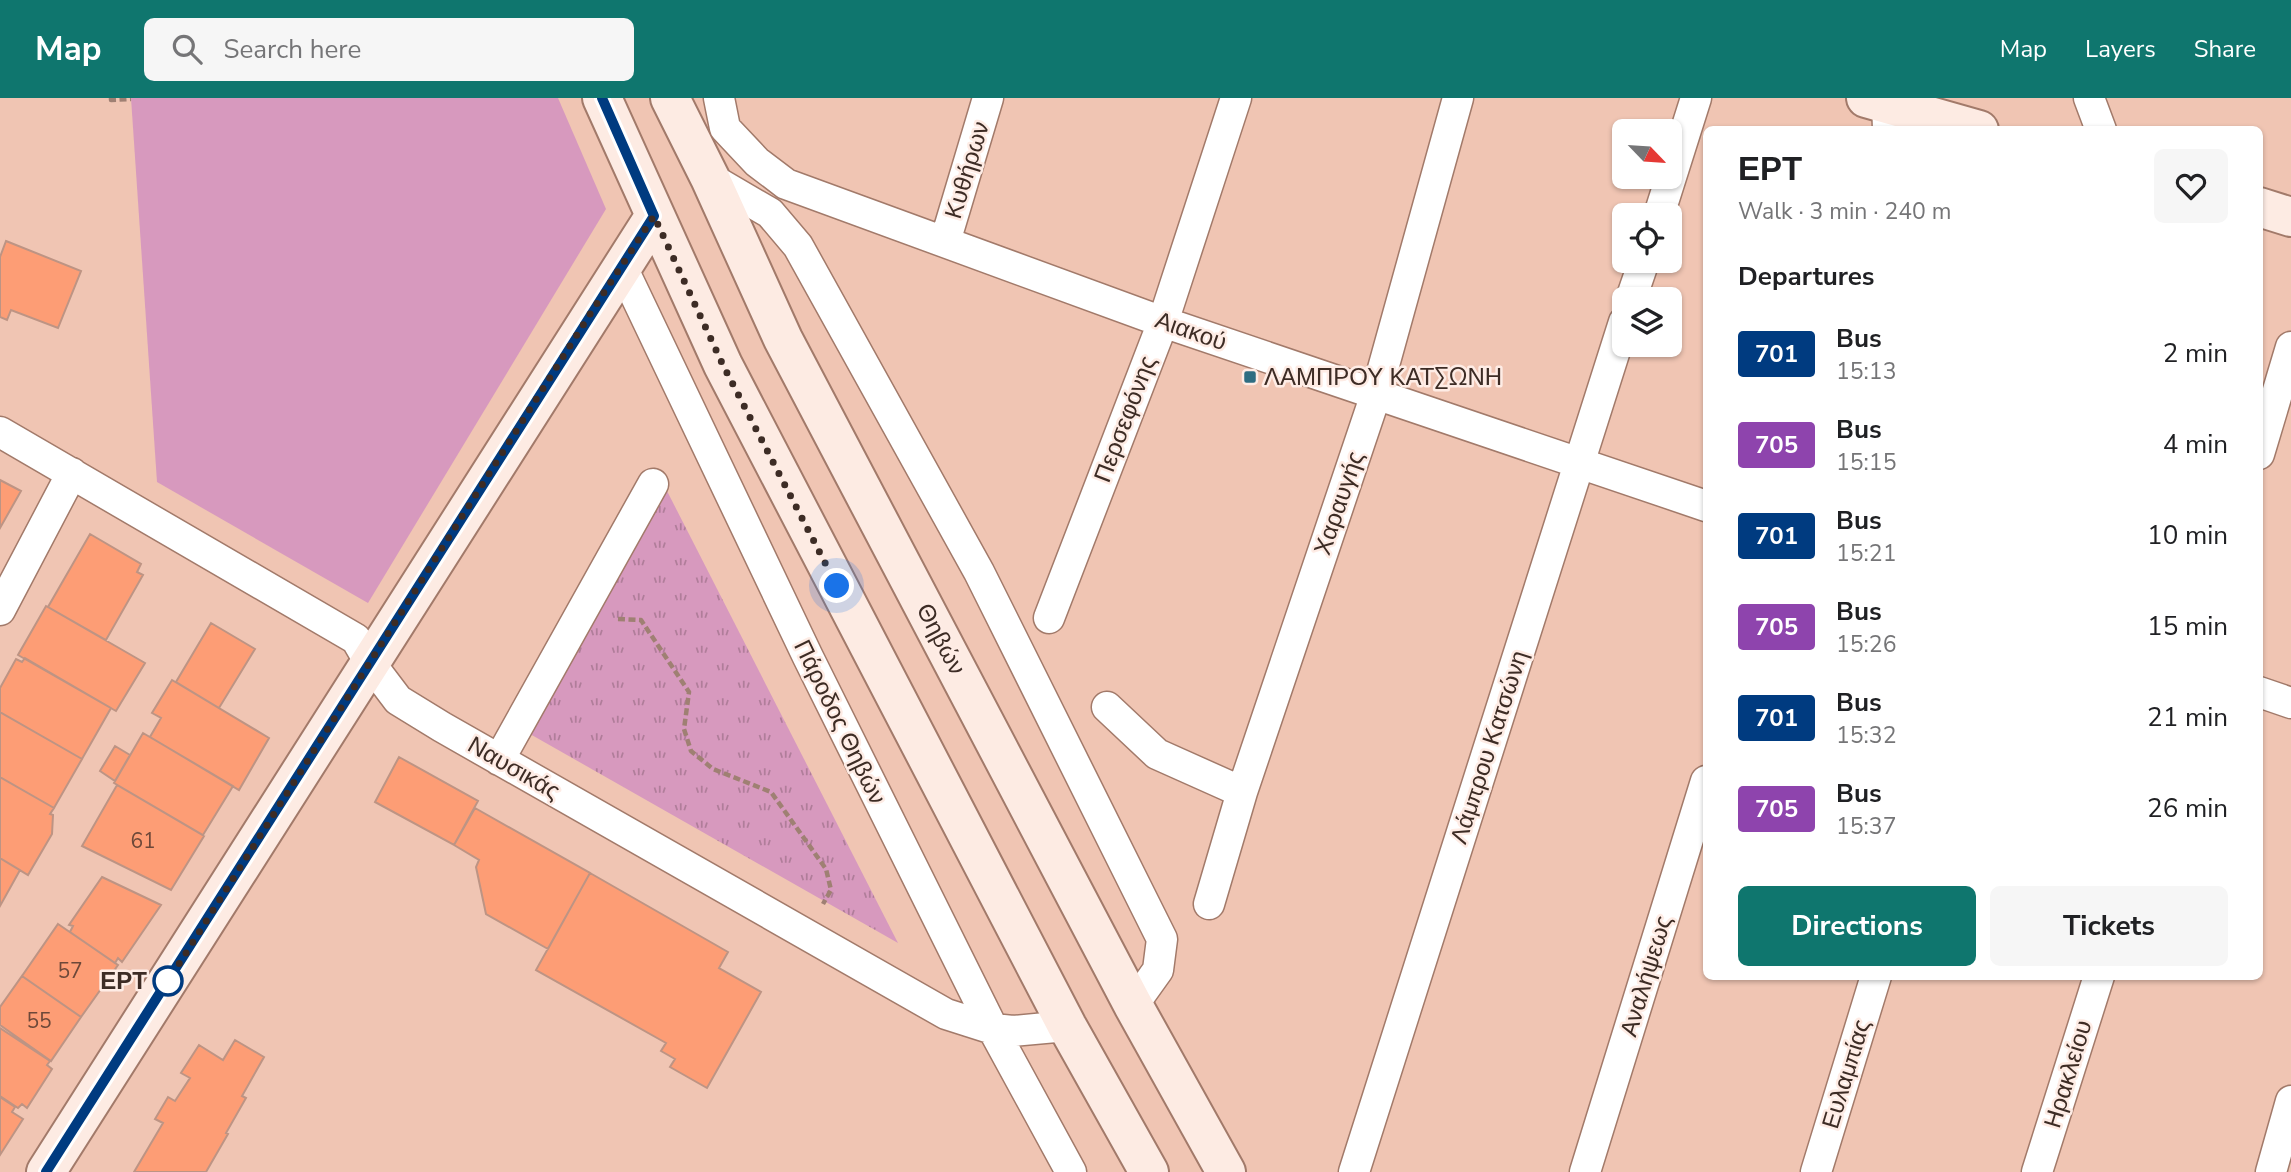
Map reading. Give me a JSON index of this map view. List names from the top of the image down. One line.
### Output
{"streets":{"main road":["Θηβών"],"street":["Κυθήρων","Αιακού","Περσεφόνης","Χαραυγής","Πάροδος Θηβών","Λάμπρου Κατσώνη","Ναυσικάς","Αναλήψεως","Ευλαμπίας","Ηρακλείου"]},"crossings":[["Κυθήρων","Αιακού"],["Αιακού","Περσεφόνης"],["Αιακού","Χαραυγής"],["Αιακού","Λάμπρου Κατσώνη"],["Πάροδος Θηβών","Ναυσικάς"]],"places":{"transit":["ΛΑΜΠΡΟΥ ΚΑΤΣΩΝΗ"],"other":["ΕΡΤ"]},"lines":["bus line 701"],"house_numbers":["61","57","55"],"north":"bottom right","page":{"header":"Map","search":"Search here","nav":["Map","Layers","Share"],"heading":[["ΕΡΤ","Walk · 3 min · 240 m"],"Departures"],"list":[{"mark":"701","name":"Bus","note":"15:13","value":"2 min"},{"mark":"705","name":"Bus","note":"15:15","value":"4 min"},{"mark":"701","name":"Bus","note":"15:21","value":"10 min"},{"mark":"705","name":"Bus","note":"15:26","value":"15 min"},{"mark":"701","name":"Bus","note":"15:32","value":"21 min"},{"mark":"705","name":"Bus","note":"15:37","value":"26 min"}],"buttons":["Directions","Tickets"]}}
